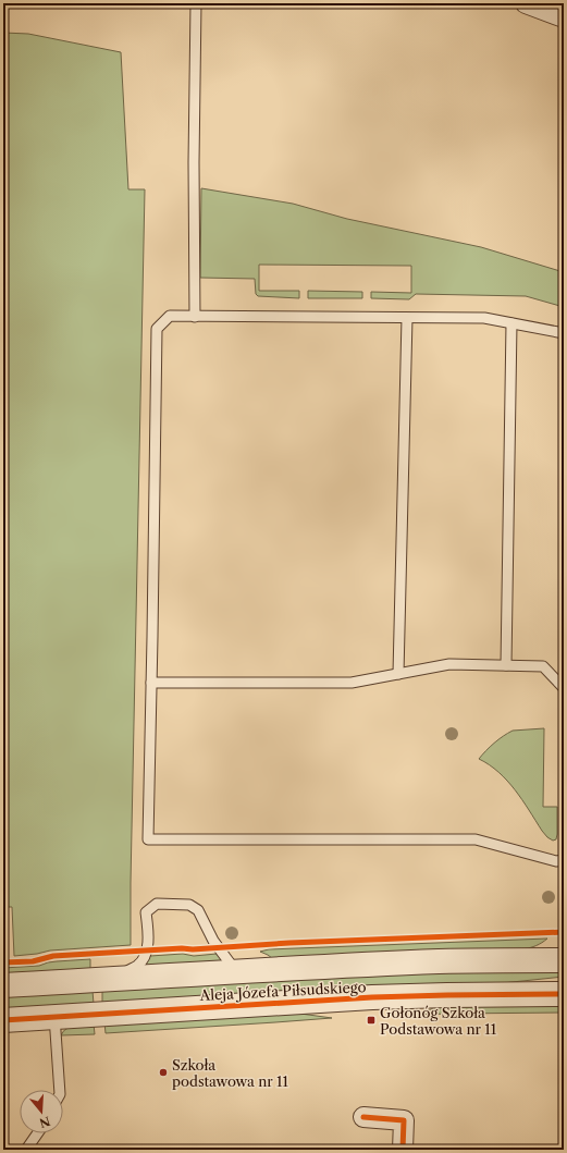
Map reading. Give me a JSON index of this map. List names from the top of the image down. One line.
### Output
{"streets":{"street":["Aleja Józefa Piłsudskiego"]},"places":{"transit":["Gołonóg Szkoła Podstawowa nr 11"],"other":["Szkoła podstawowa nr 11"]},"north":"bottom"}
